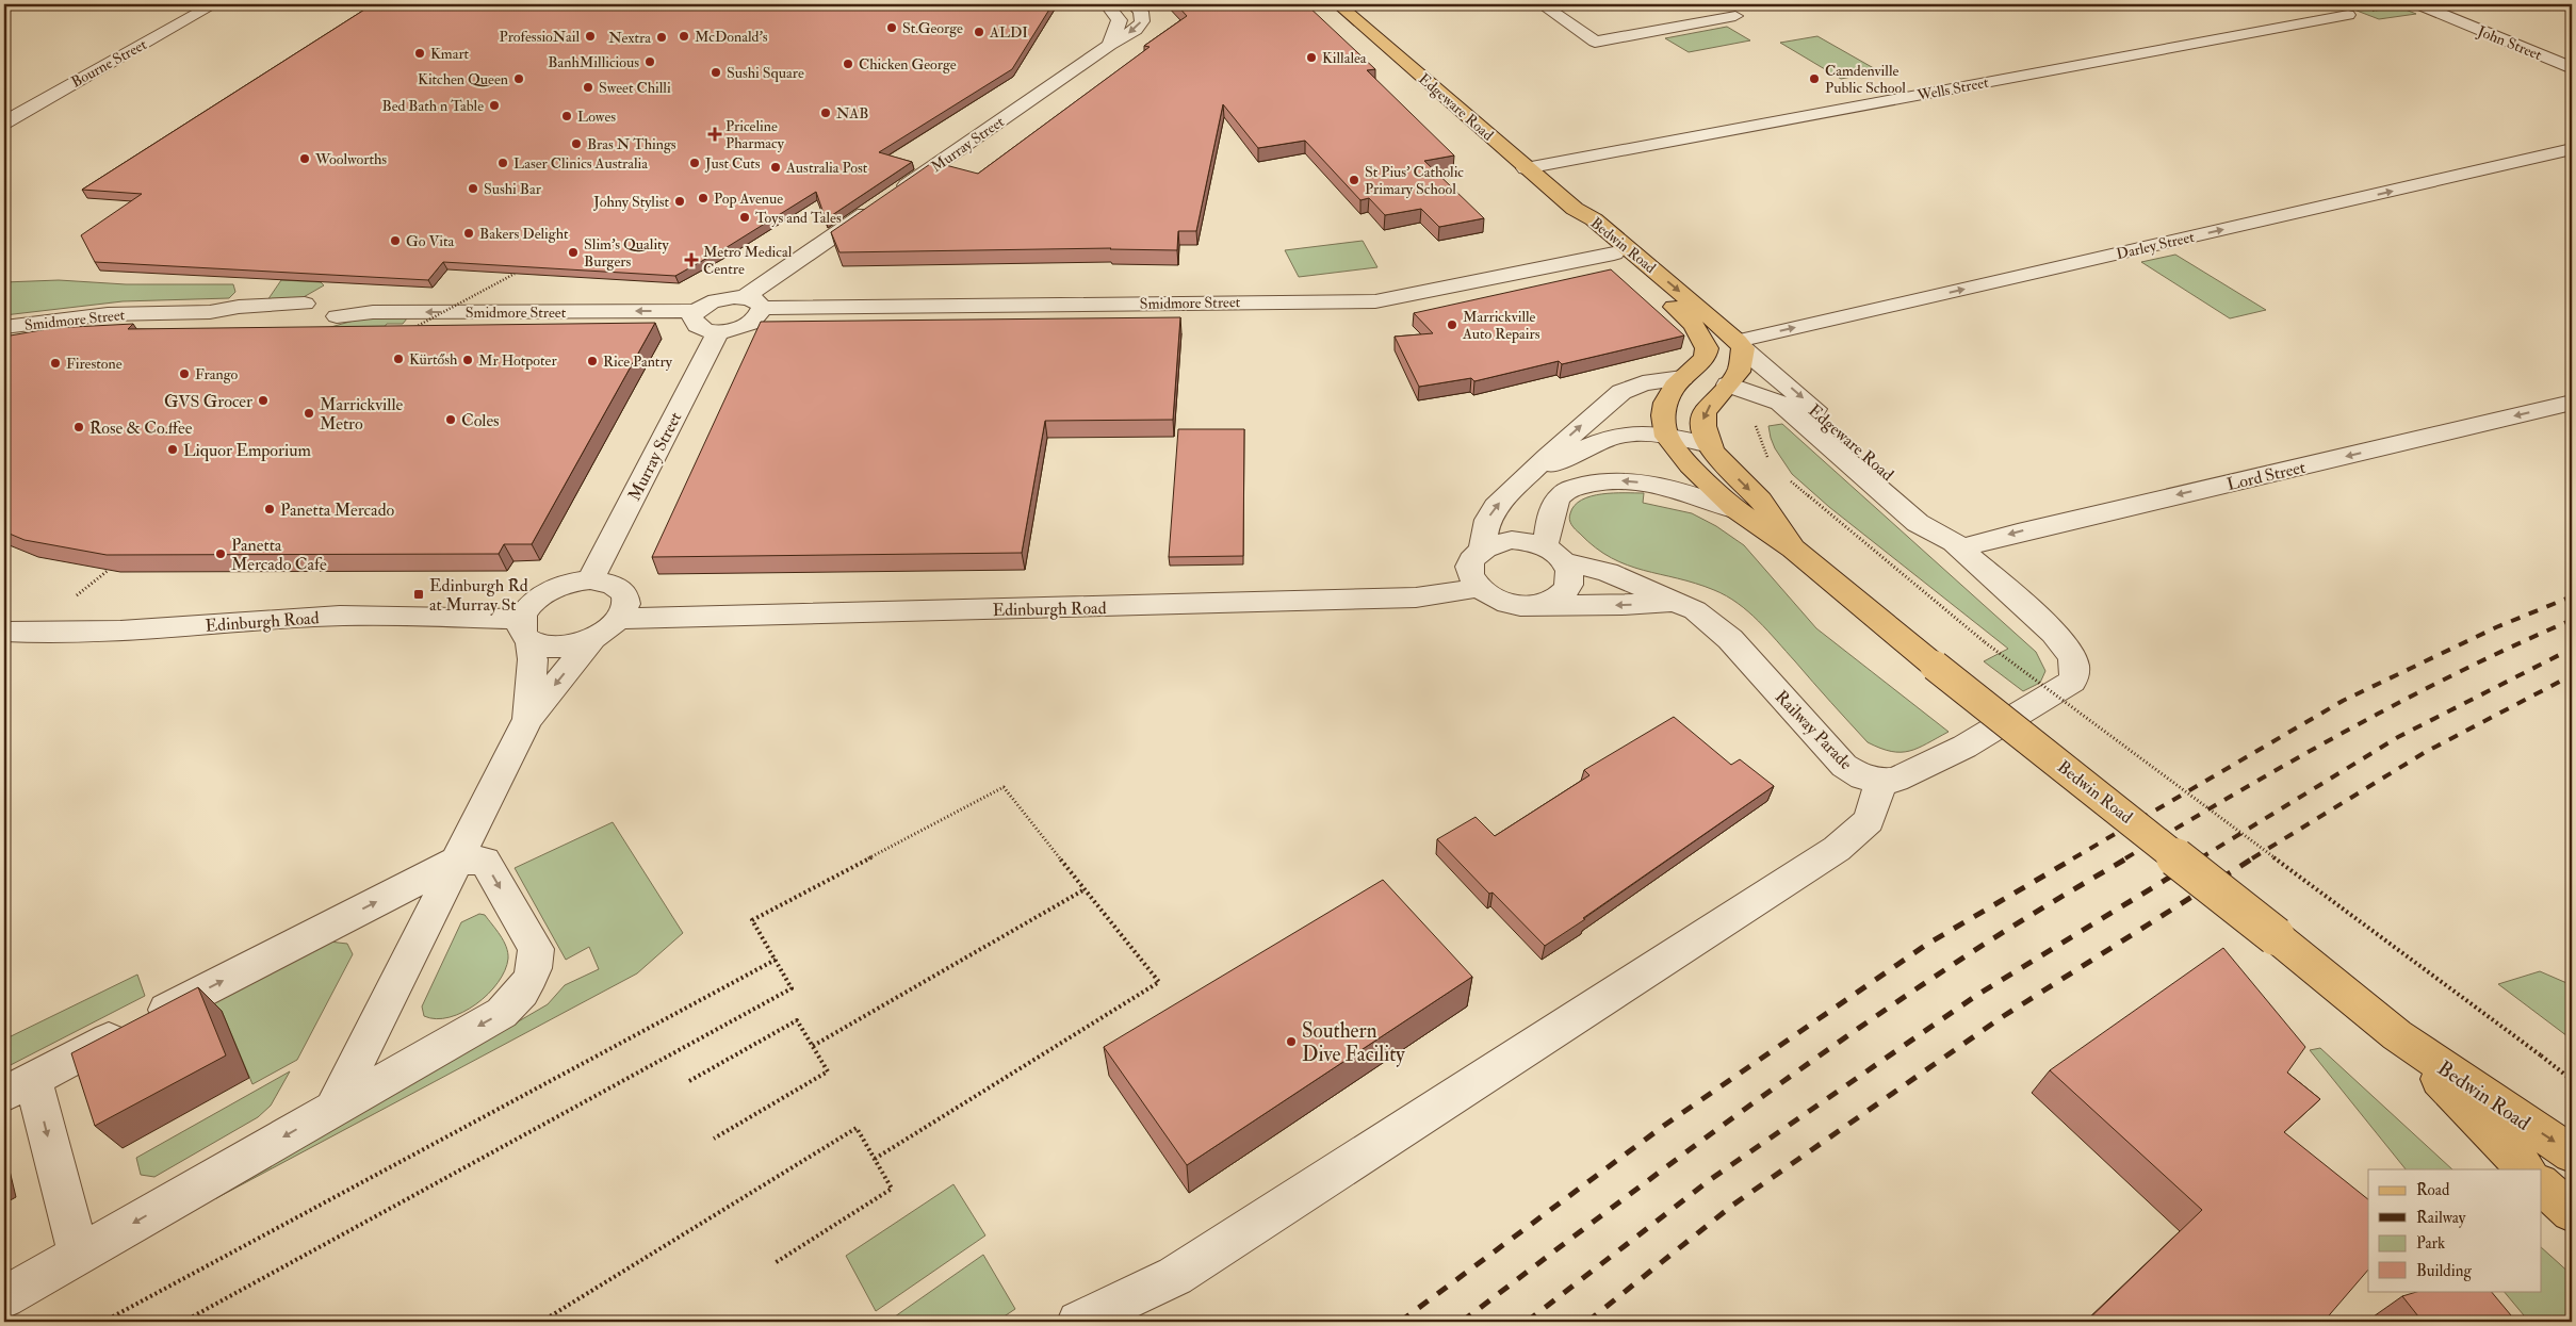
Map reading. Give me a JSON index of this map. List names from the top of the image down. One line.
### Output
{"streets":{"main road":["Edgeware Road","Bedwin Road"],"street":["John Street","Bourne Street","Wells Street","Murray Street","Darley Street","Smidmore Street","Lord Street","Edinburgh Road","Railway Parade"]},"crossings":[["Wells Street","Edgeware Road"],["Edgeware Road","Bedwin Road"],["Edgeware Road","Darley Street"],["Edgeware Road","Lord Street"],["Edgeware Road","Railway Parade"],["Murray Street","Smidmore Street"],["Murray Street","Edinburgh Road"],["Bedwin Road","Darley Street"],["Bedwin Road","Smidmore Street"],["Edinburgh Road","Railway Parade"]],"one_way":["Darley Street","Smidmore Street","Lord Street"],"places":{"other":["St.George","ALDI","ProfessioNail","McDonald's","Nextra","Kmart","Killalea","BanhMillicious","Chicken George","Sushi Square","Kitchen Queen","Camdenville Public School","Sweet Chilli","Bed Bath n Table","NAB","Lowes","Bras N Things","Woolworths","Laser Clinics Australia","Just Cuts","Australia Post","St Pius' Catholic Primary School","Sushi Bar","Pop Avenue","Johny Stylist","Toys and Tales","Bakers Delight","Go Vita","Slim's Quality Burgers","Marrickville Auto Repairs","Kürtősh","Mr Hotpoter","Rice Pantry","Firestone","Frango","GVS Grocer","Marrickville Metro","Coles","Rose & Co.ffee","Liquor Emporium","Panetta Mercado","Panetta Mercado Cafe","Southern Dive Facility"],"health":["Priceline Pharmacy","Metro Medical Centre"],"transit":["Edinburgh Rd at Murray St"]},"legend":["Road","Railway","Park","Building"]}
